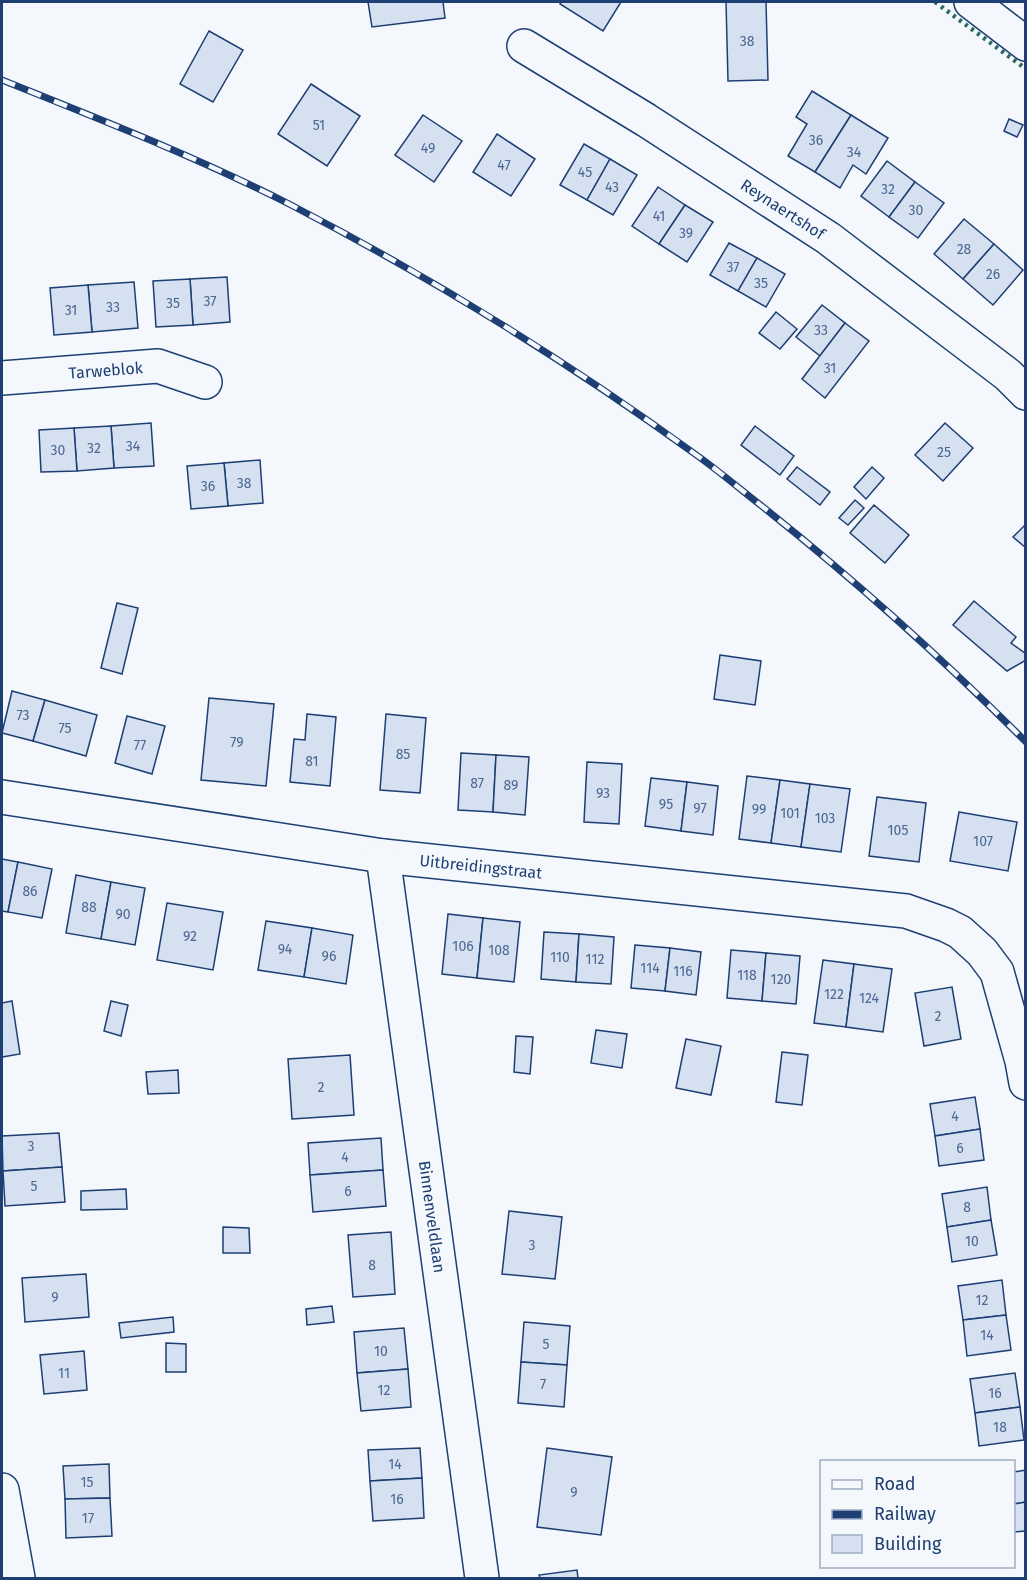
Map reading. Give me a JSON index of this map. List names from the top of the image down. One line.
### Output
{"streets":{"street":["Reynaertshof","Tarweblok","Uitbreidingstraat","Binnenveldlaan"]},"crossings":[["Uitbreidingstraat","Binnenveldlaan"]],"house_numbers":["38","51","36","49","34","47","45","43","32","30","41","39","28","37","26","35","37","35","33","31","33","31","34","32","30","25","38","36","73","75","79","77","85","81","87","89","93","95","97","99","101","103","105","107","86","88","90","92","106","94","108","96","110","112","114","116","118","120","122","124","2","2","4","3","6","4","5","6","8","10","3","8","9","12","14","5","10","11","7","12","16","18","14","15","9","16","17"],"legend":["Road","Railway","Building"]}
